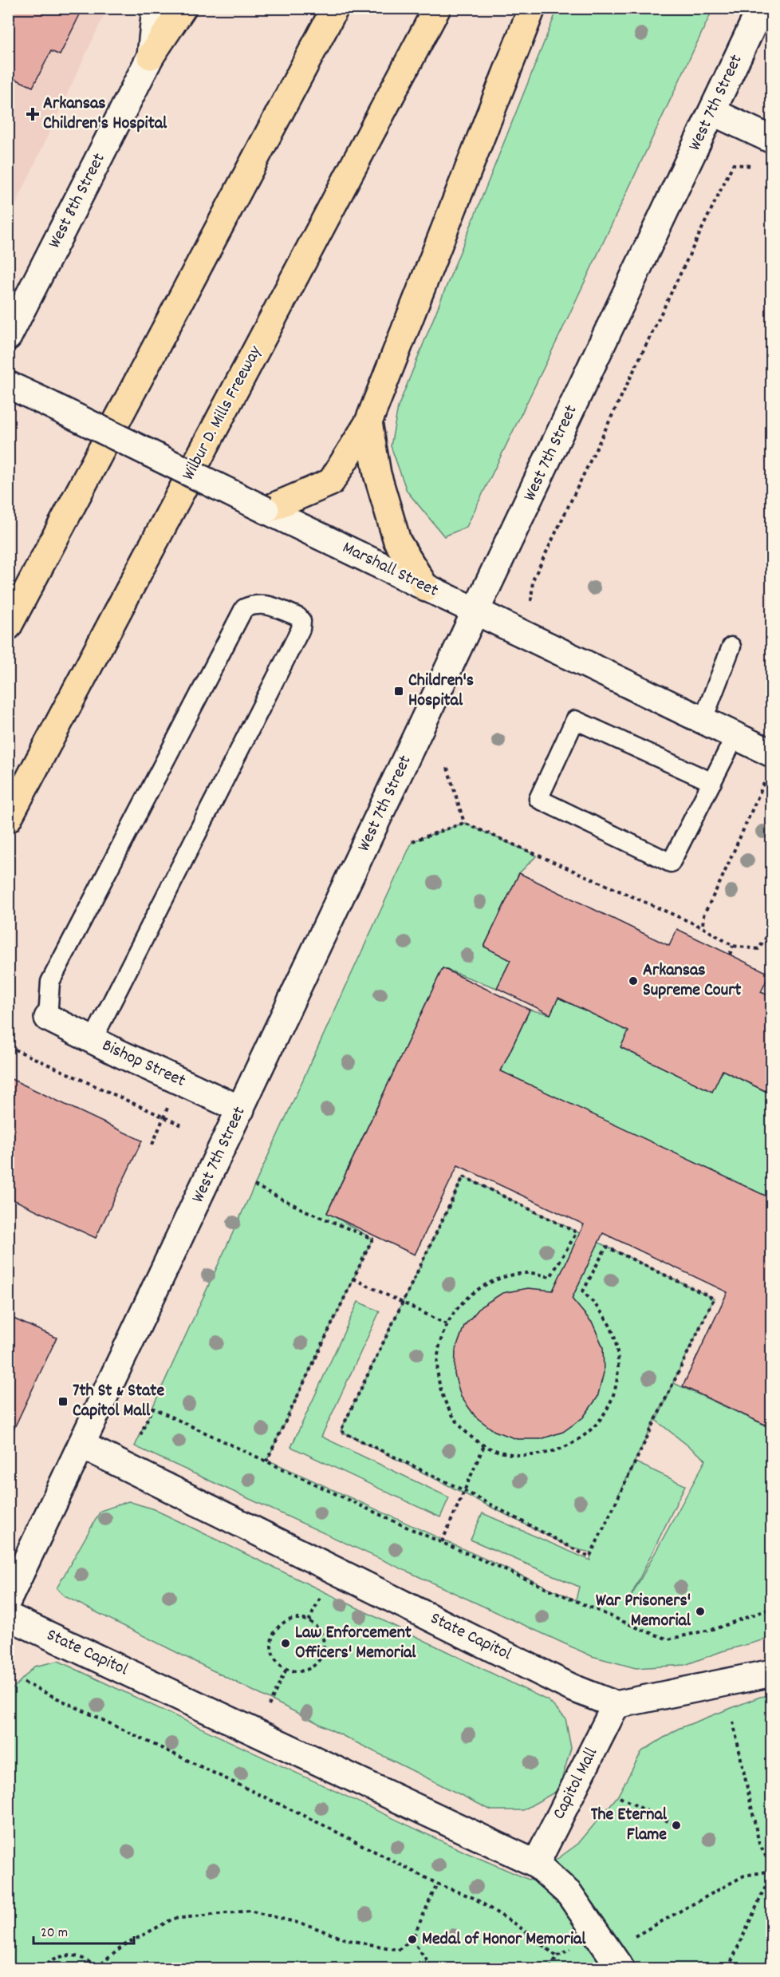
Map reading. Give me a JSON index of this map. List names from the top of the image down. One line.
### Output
{"streets":{"highway":["Wilbur D. Mills Freeway"],"street":["West 7th Street","West 8th Street","Marshall Street","Bishop Street","State Capitol","Capitol Mall"]},"crossings":[["West 7th Street","Marshall Street"],["West 7th Street","Bishop Street"],["West 7th Street","State Capitol"],["State Capitol","Capitol Mall"]],"places":{"health":["Arkansas Children's Hospital"],"transit":["Children's Hospital","7th St & State Capitol Mall"],"other":["Arkansas Supreme Court","War Prisoners' Memorial","Law Enforcement Officers' Memorial","The Eternal Flame","Medal of Honor Memorial"]},"scale_bar":"20 m"}
